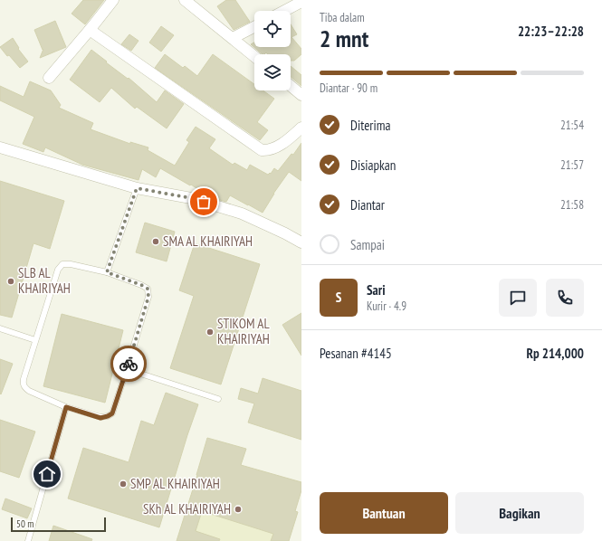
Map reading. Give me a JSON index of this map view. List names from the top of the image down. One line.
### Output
{"places":["SMA AL KHAIRIYAH","SLB AL KHAIRIYAH","STIKOM AL KHAIRIYAH","SMP AL KHAIRIYAH","SKh AL KHAIRIYAH"],"scale_bar":"50 m","page":{"heading":["2 mnt","Tiba dalam","22:23–22:28"],"panel":["Sari","Kurir · 4.9","Pesanan #4145","Rp 214,000"],"bar":"Diantar · 90 m","list":[["Diterima","21:54"],["Disiapkan","21:57"],["Diantar","21:58"],"Sampai"],"round":"S","buttons":["Bantuan","Bagikan"],"scale":"50 m"}}
